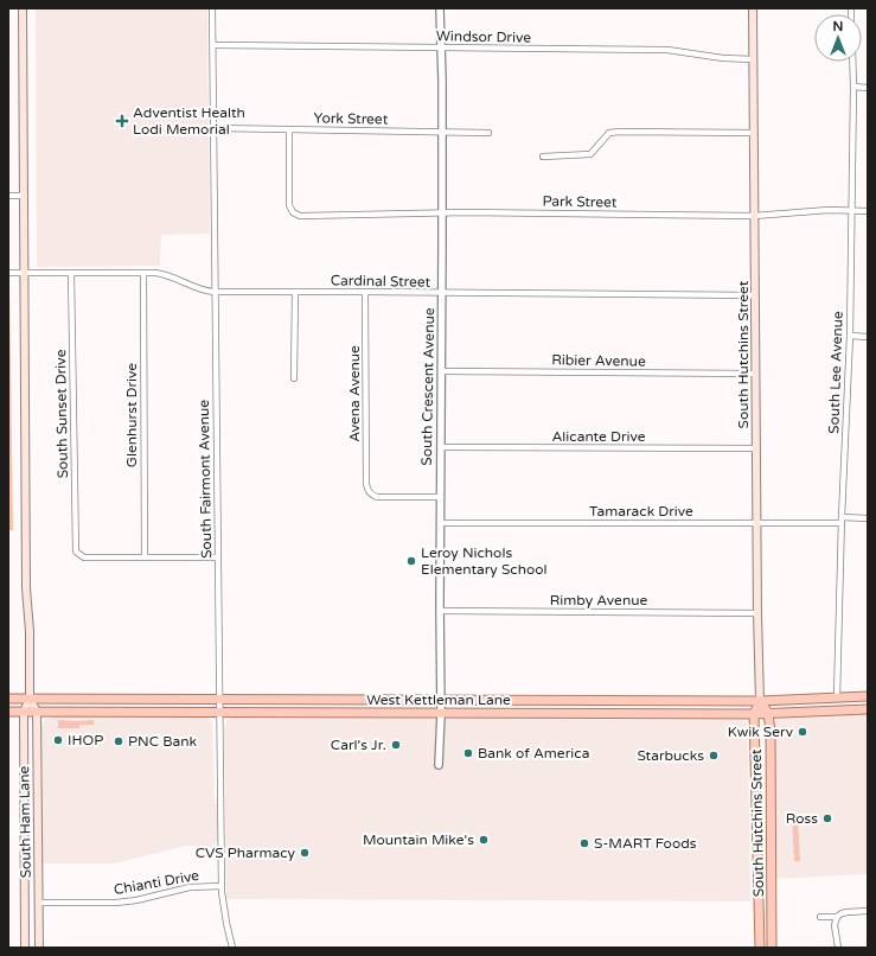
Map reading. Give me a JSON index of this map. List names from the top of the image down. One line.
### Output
{"streets":{"main road":["South Hutchins Street","West Kettleman Lane","South Ham Lane"],"street":["Windsor Drive","York Street","Park Street","Cardinal Street","Ribier Avenue","South Lee Avenue","South Crescent Avenue","Avena Avenue","South Sunset Drive","Glenhurst Drive","Alicante Drive","South Fairmont Avenue","Tamarack Drive","Rimby Avenue","Chianti Drive"]},"crossings":[["Windsor Drive","South Hutchins Street"],["Windsor Drive","South Crescent Avenue"],["Windsor Drive","South Fairmont Avenue"],["York Street","Park Street"],["York Street","South Crescent Avenue"],["York Street","South Fairmont Avenue"],["Park Street","South Hutchins Street"],["Park Street","South Lee Avenue"],["Park Street","South Crescent Avenue"],["Cardinal Street","South Hutchins Street"],["Cardinal Street","South Crescent Avenue"],["Cardinal Street","Avena Avenue"],["Cardinal Street","South Sunset Drive"],["Cardinal Street","Glenhurst Drive"],["Cardinal Street","South Fairmont Avenue"],["Cardinal Street","South Ham Lane"],["South Hutchins Street","Ribier Avenue"],["South Hutchins Street","Alicante Drive"],["South Hutchins Street","Tamarack Drive"],["South Hutchins Street","Rimby Avenue"],["South Hutchins Street","West Kettleman Lane"],["Ribier Avenue","South Crescent Avenue"],["South Lee Avenue","Tamarack Drive"],["South Lee Avenue","West Kettleman Lane"],["South Crescent Avenue","Avena Avenue"],["South Crescent Avenue","Alicante Drive"],["South Crescent Avenue","Tamarack Drive"],["South Crescent Avenue","Rimby Avenue"],["South Crescent Avenue","West Kettleman Lane"],["South Sunset Drive","Glenhurst Drive"],["South Fairmont Avenue","West Kettleman Lane"],["South Fairmont Avenue","Chianti Drive"],["West Kettleman Lane","South Ham Lane"],["South Ham Lane","Chianti Drive"]],"places":{"health":["Adventist Health Lodi Memorial"],"other":["Leroy Nichols Elementary School","Kwik Serv","IHOP","PNC Bank","Carl's Jr.","Bank of America","Starbucks","Ross","Mountain Mike's","S-MART Foods","CVS Pharmacy"]},"north":"top"}
